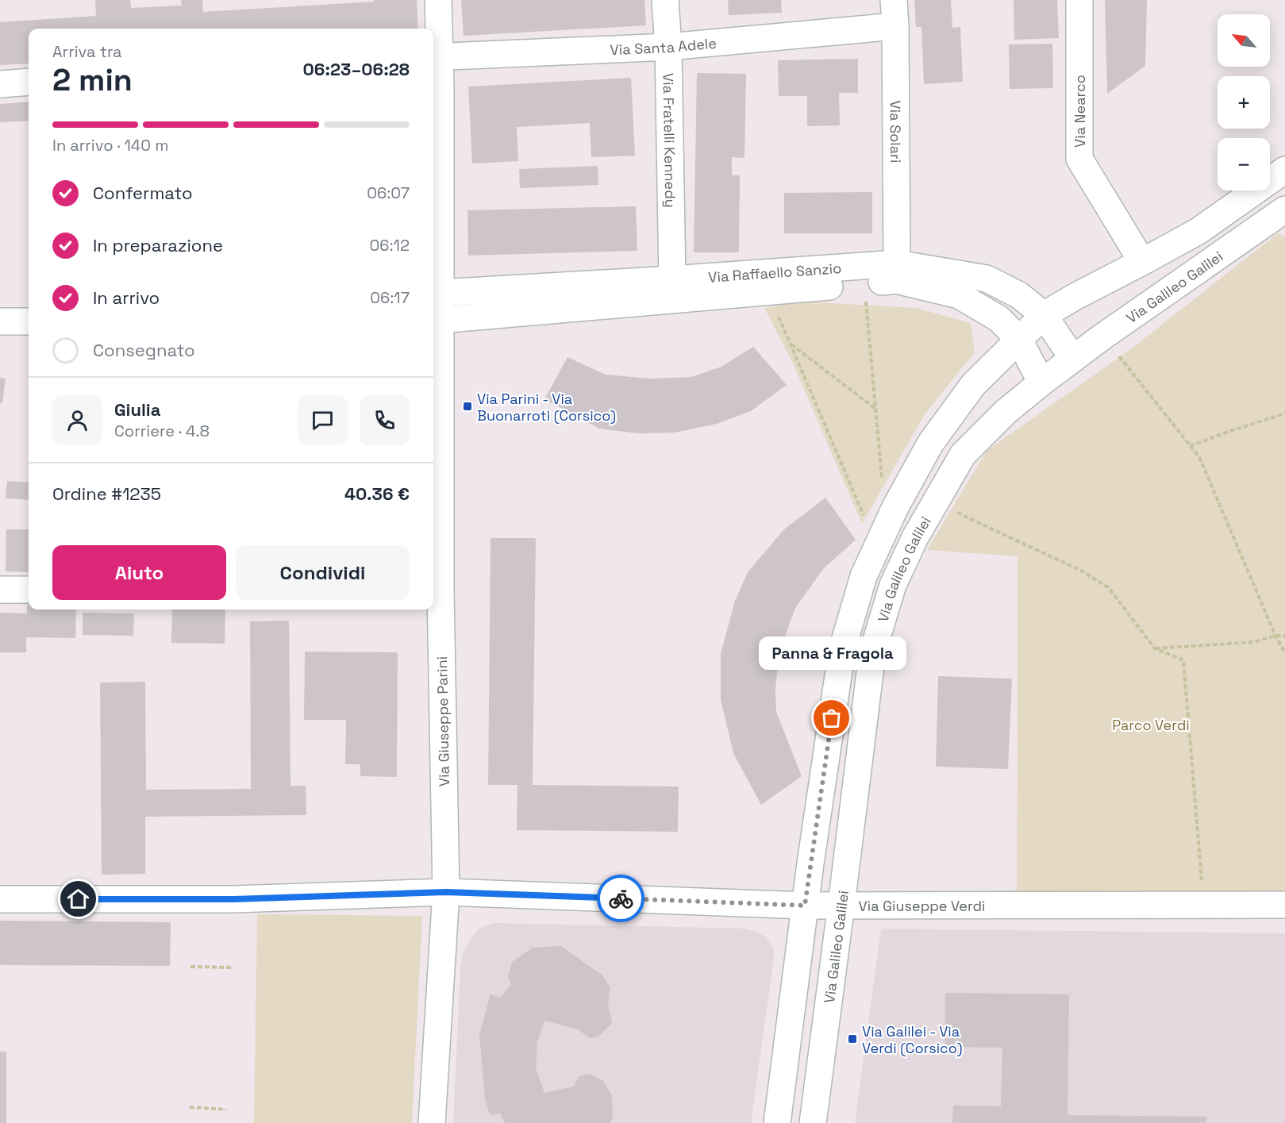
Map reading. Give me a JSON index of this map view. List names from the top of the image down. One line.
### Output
{"streets":{"street":["Via Santa Adele","Via Nearco","Via Solari","Via Fratelli Kennedy","Via Raffaello Sanzio","Via Galileo Galilei","Via Giuseppe Parini","Via Giuseppe Verdi"]},"crossings":[["Via Santa Adele","Via Solari"],["Via Santa Adele","Via Fratelli Kennedy"],["Via Santa Adele","Via Giuseppe Parini"],["Via Solari","Via Raffaello Sanzio"],["Via Fratelli Kennedy","Via Raffaello Sanzio"],["Via Raffaello Sanzio","Via Galileo Galilei"],["Via Raffaello Sanzio","Via Giuseppe Parini"],["Via Galileo Galilei","Via Giuseppe Verdi"],["Via Giuseppe Parini","Via Giuseppe Verdi"]],"parks":["Parco Verdi"],"places":{"transit":["Via Parini - Via Buonarroti (Corsico)","Via Galilei - Via Verdi (Corsico)"],"other":["Panna & Fragola"]},"north":"top left","page":{"map_buttons":["+","−"],"heading":["2 min","Arriva tra","06:23–06:28"],"panel":["Giulia","Corriere · 4.8","Ordine #1235","40.36 €"],"bar":"In arrivo · 140 m","list":[["Confermato","06:07"],["In preparazione","06:12"],["In arrivo","06:17"],"Consegnato"],"buttons":["Aiuto","Condividi"],"bubble":"Panna & Fragola"}}
